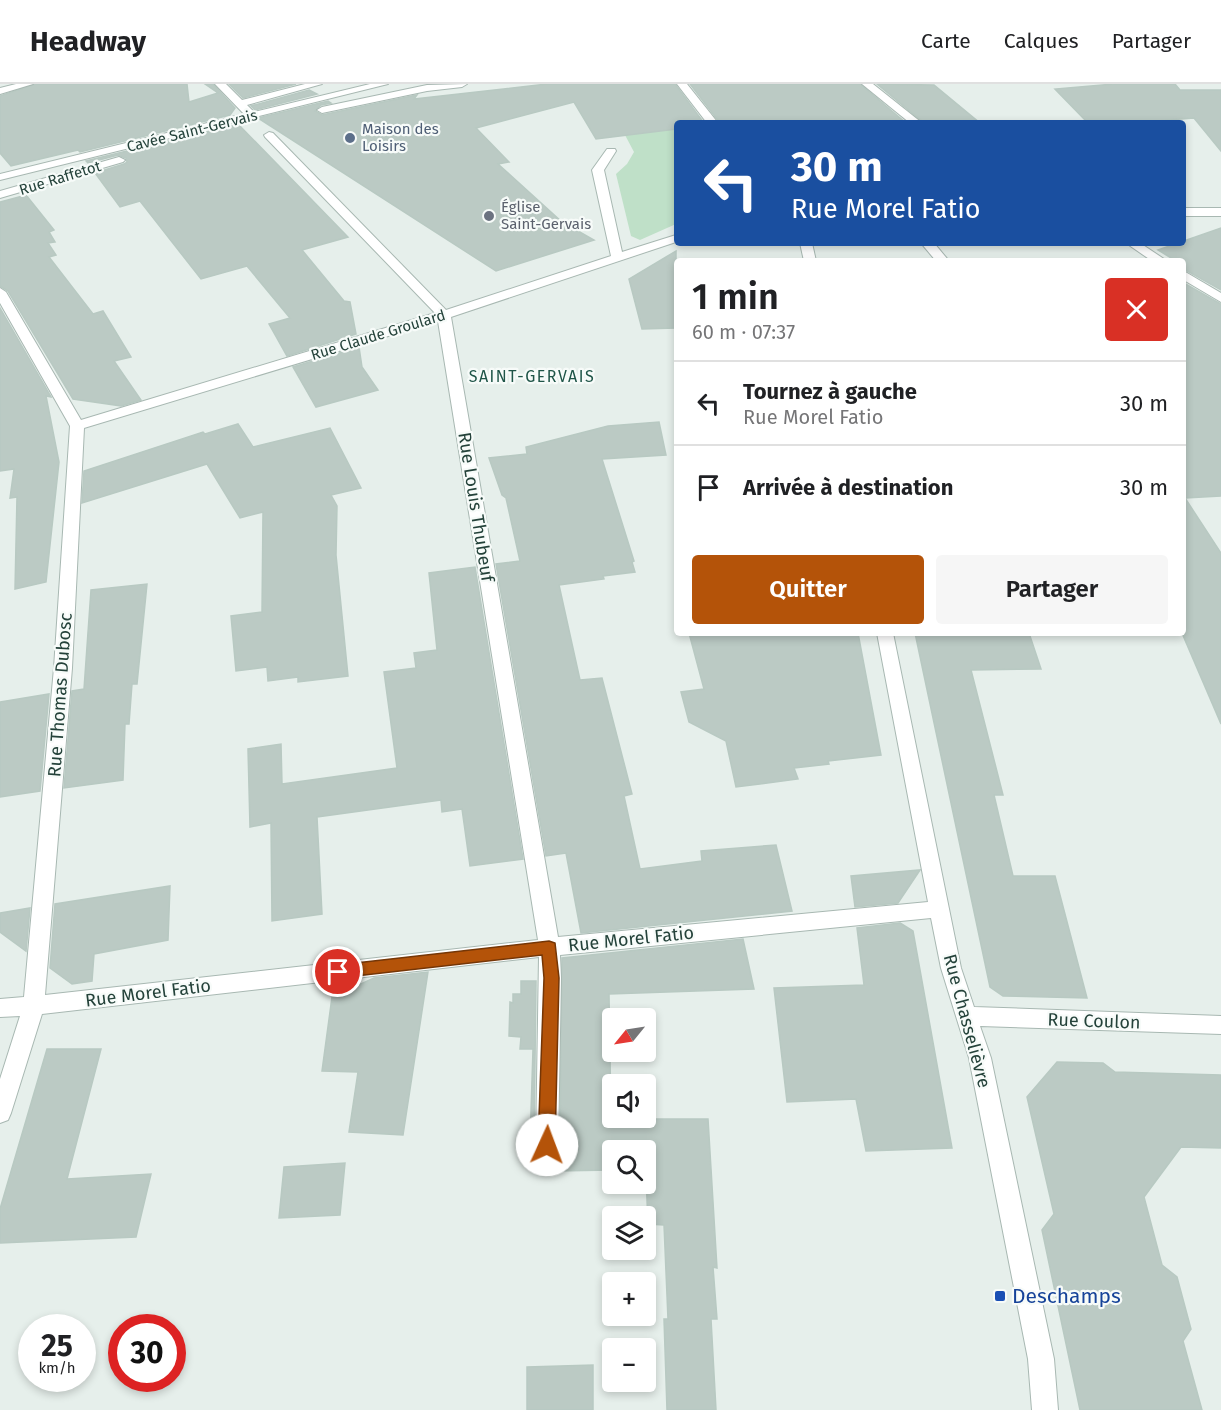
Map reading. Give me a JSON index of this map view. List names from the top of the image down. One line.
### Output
{"streets":{"street":["Cavée Saint-Gervais","Rue Raffetot","Rue Claude Groulard","Rue Louis Thubeuf","Rue Thomas Dubosc","Rue Morel Fatio","Rue Chasselièvre","Rue Coulon"]},"crossings":[["Cavée Saint-Gervais","Rue Raffetot"],["Rue Claude Groulard","Rue Louis Thubeuf"],["Rue Claude Groulard","Rue Thomas Dubosc"],["Rue Louis Thubeuf","Rue Morel Fatio"],["Rue Thomas Dubosc","Rue Morel Fatio"],["Rue Morel Fatio","Rue Chasselièvre"],["Rue Chasselièvre","Rue Coulon"]],"districts":["SAINT-GERVAIS"],"places":{"other":["Maison des Loisirs","Église Saint-Gervais"],"transit":["Deschamps"]},"north":"bottom left","page":{"header":"Headway","nav":["Carte","Calques","Partager"],"turn":["30 m","Rue Morel Fatio"],"heading":["1 min","60 m · 07:37"],"list":[{"name":"Tournez à gauche","note":"Rue Morel Fatio","value":"30 m"},{"name":"Arrivée à destination","value":"30 m"}],"buttons":["Quitter","Partager"],"map_buttons":["+","−"],"speed":"25 km/h","limit":"30"}}
